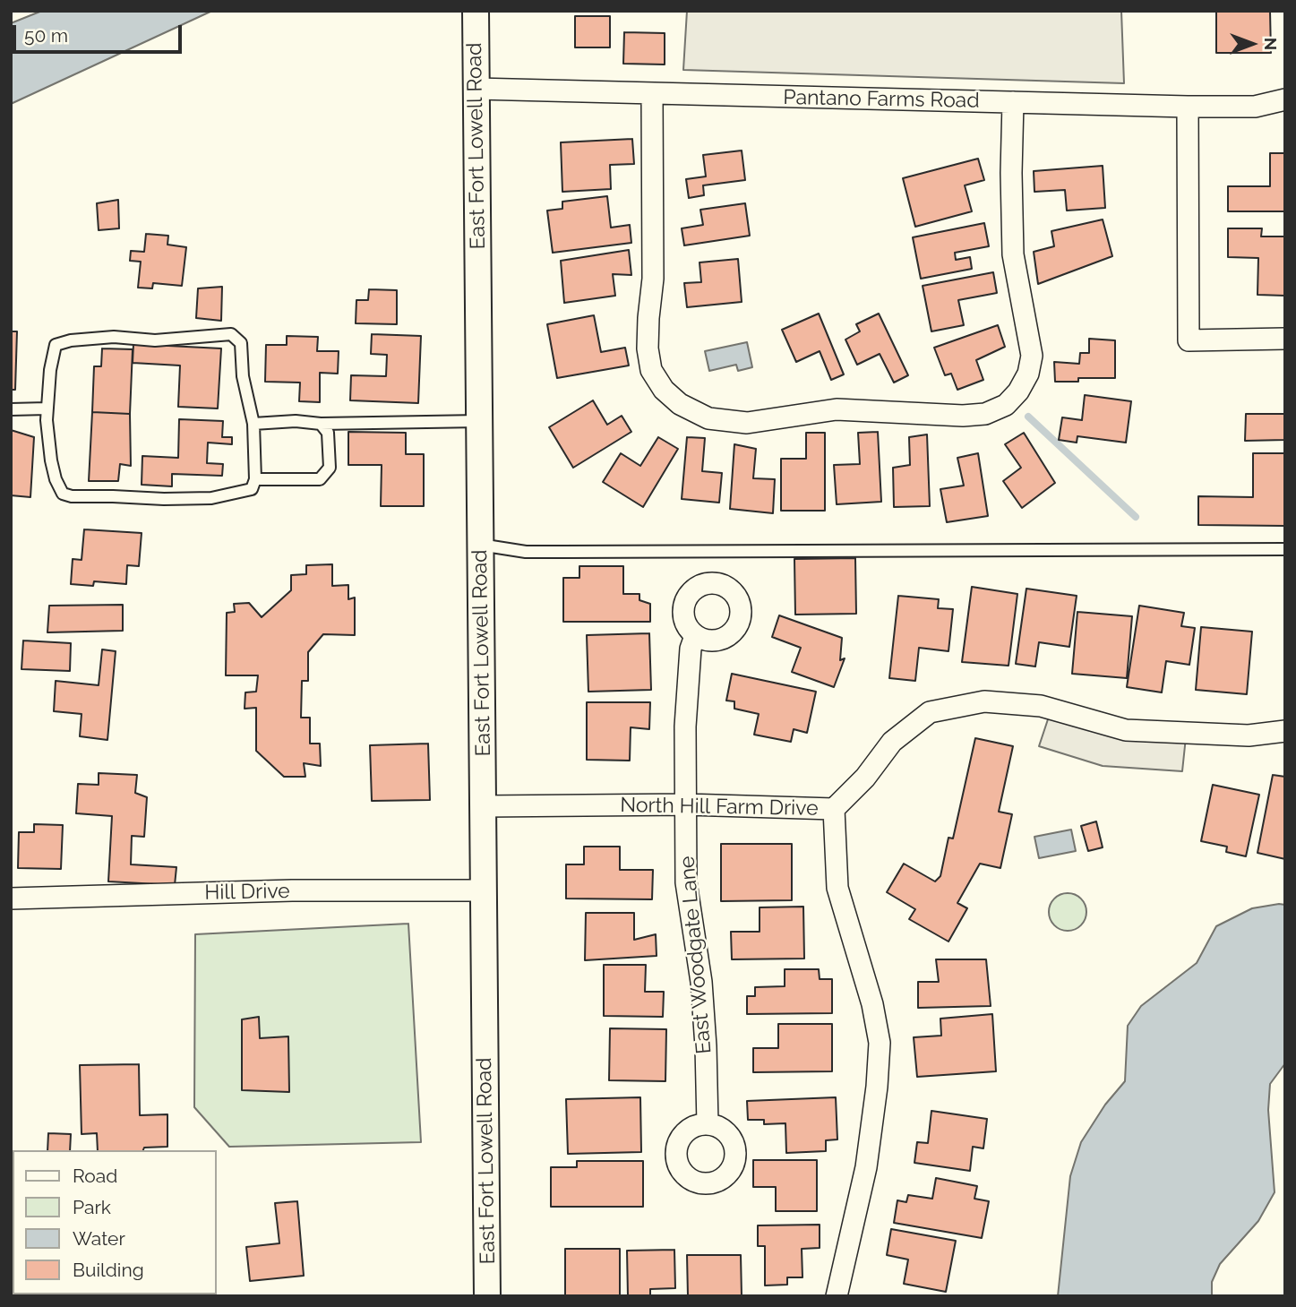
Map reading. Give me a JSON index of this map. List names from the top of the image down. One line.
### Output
{"streets":{"street":["Pantano Farms Road","East Fort Lowell Road","North Hill Farm Drive","Hill Drive","East Woodgate Lane"]},"crossings":[["Pantano Farms Road","East Fort Lowell Road"],["East Fort Lowell Road","North Hill Farm Drive"],["East Fort Lowell Road","Hill Drive"],["North Hill Farm Drive","East Woodgate Lane"]],"legend":["Road","Park","Water","Building"],"scale_bar":"50 m","north":"right"}
